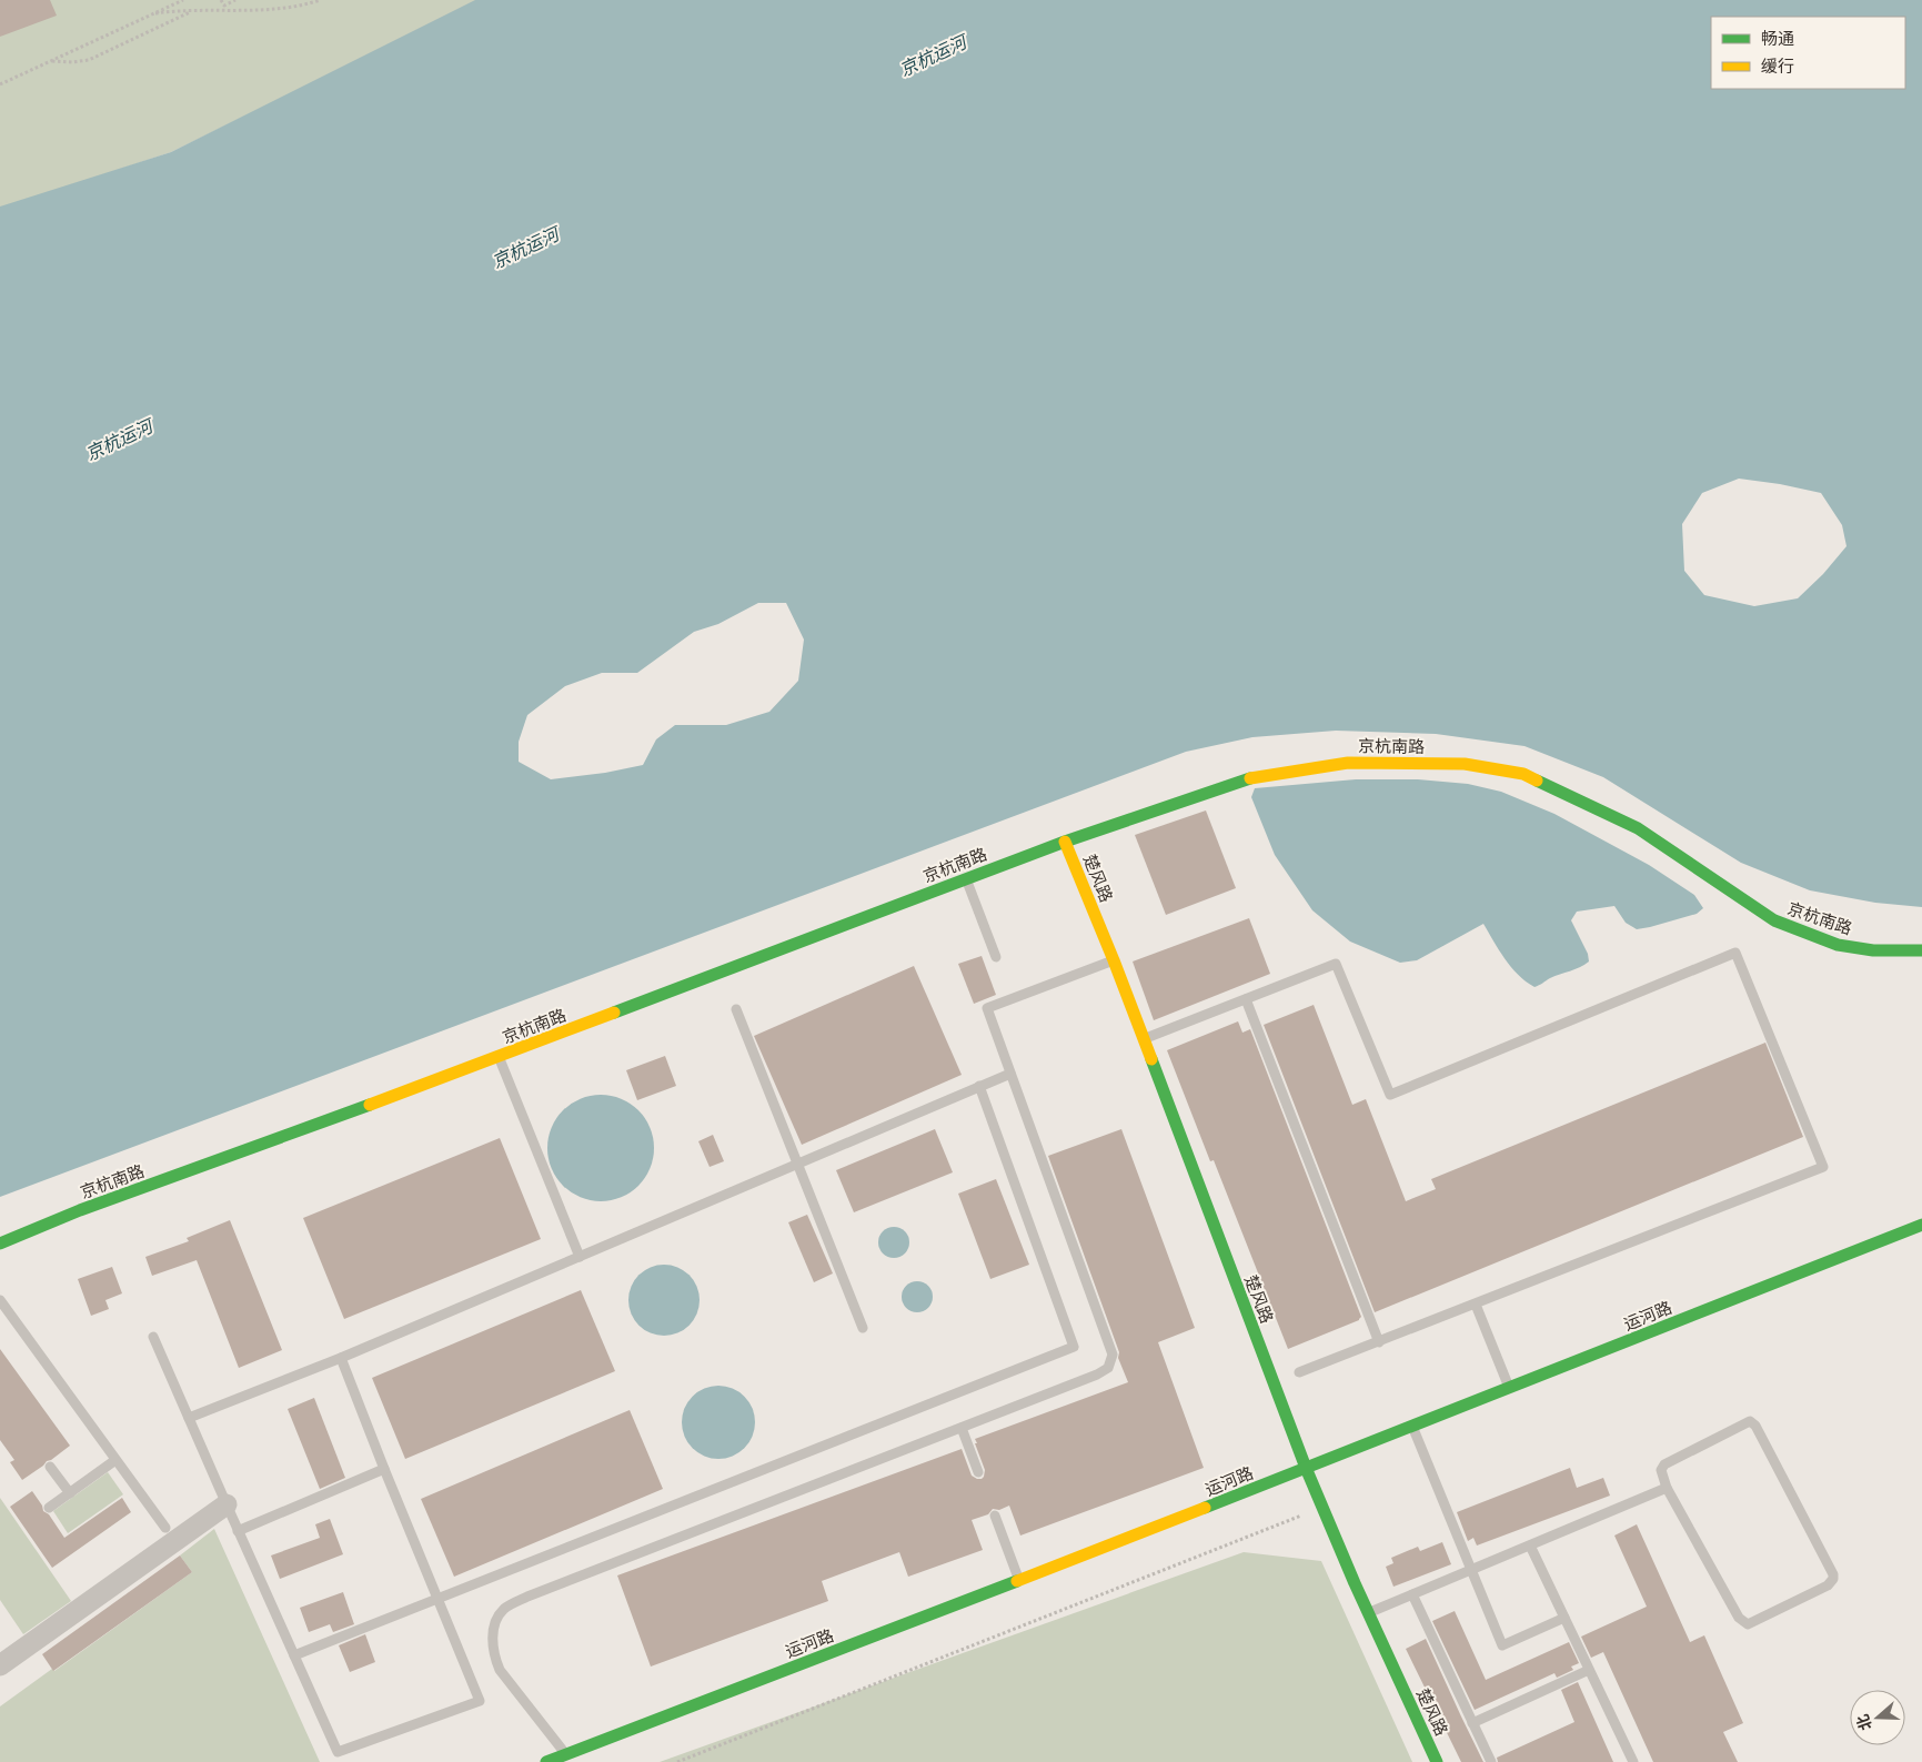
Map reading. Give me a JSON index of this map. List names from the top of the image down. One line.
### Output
{"streets":{"street":["京杭南路","楚风路","运河路"]},"crossings":[["京杭南路","楚风路"],["楚风路","运河路"]],"water":["京杭运河"],"legend":["畅通","缓行"],"north":"left"}
